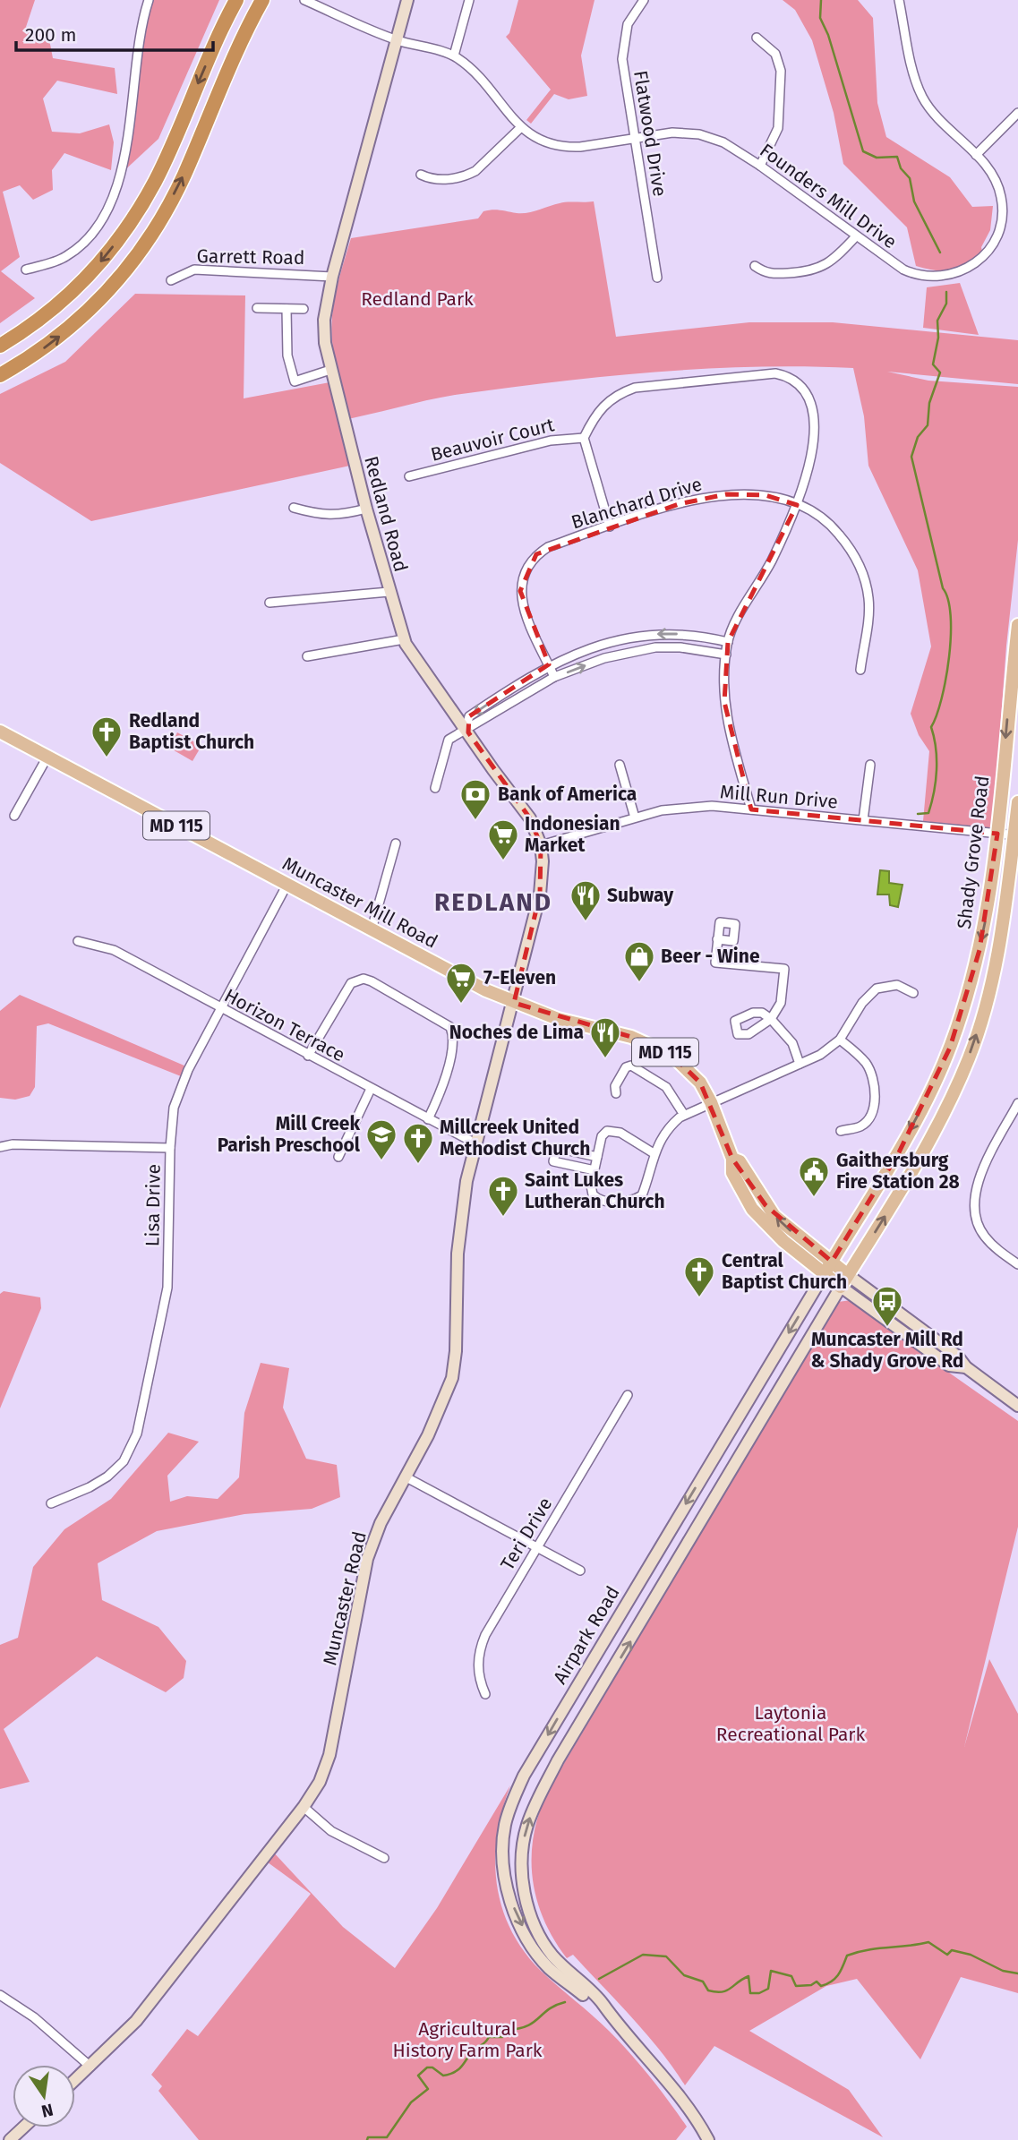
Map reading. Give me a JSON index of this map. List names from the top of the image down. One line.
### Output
{"streets":{"main road":["MD 115","Shady Grove Road","Muncaster Mill Road"],"street":["Flatwood Drive","Founders Mill Drive","Garrett Road","Beauvoir Court","Blanchard Drive","Redland Road","Mill Run Drive","Horizon Terrace","Lisa Drive","Teri Drive","Muncaster Road","Airpark Road"]},"crossings":[["Flatwood Drive","Founders Mill Drive"],["Founders Mill Drive","Redland Road"],["Garrett Road","Redland Road"],["Redland Road","Mill Run Drive"],["Redland Road","Muncaster Mill Road"],["Redland Road","Muncaster Road"],["Mill Run Drive","Shady Grove Road"],["Shady Grove Road","Muncaster Mill Road"],["Shady Grove Road","Airpark Road"],["Muncaster Mill Road","Lisa Drive"],["Muncaster Mill Road","Muncaster Road"],["Muncaster Mill Road","Airpark Road"],["Horizon Terrace","Lisa Drive"],["Horizon Terrace","Muncaster Road"]],"districts":["REDLAND"],"parks":["Redland Park","Laytonia Recreational Park","Agricultural History Farm Park"],"places":{"church":["Redland Baptist Church","Millcreek United Methodist Church","Saint Lukes Lutheran Church","Central Baptist Church"],"bank":["Bank of America"],"supermarket":["Indonesian Market","7-Eleven"],"restaurant":["Subway","Noches de Lima"],"shop":["Beer - Wine"],"school or university":["Mill Creek Parish Preschool"],"public building":["Gaithersburg Fire Station 28"],"bus stop":["Muncaster Mill Rd & Shady Grove Rd"]},"scale_bar":"200 m","north":"bottom"}
